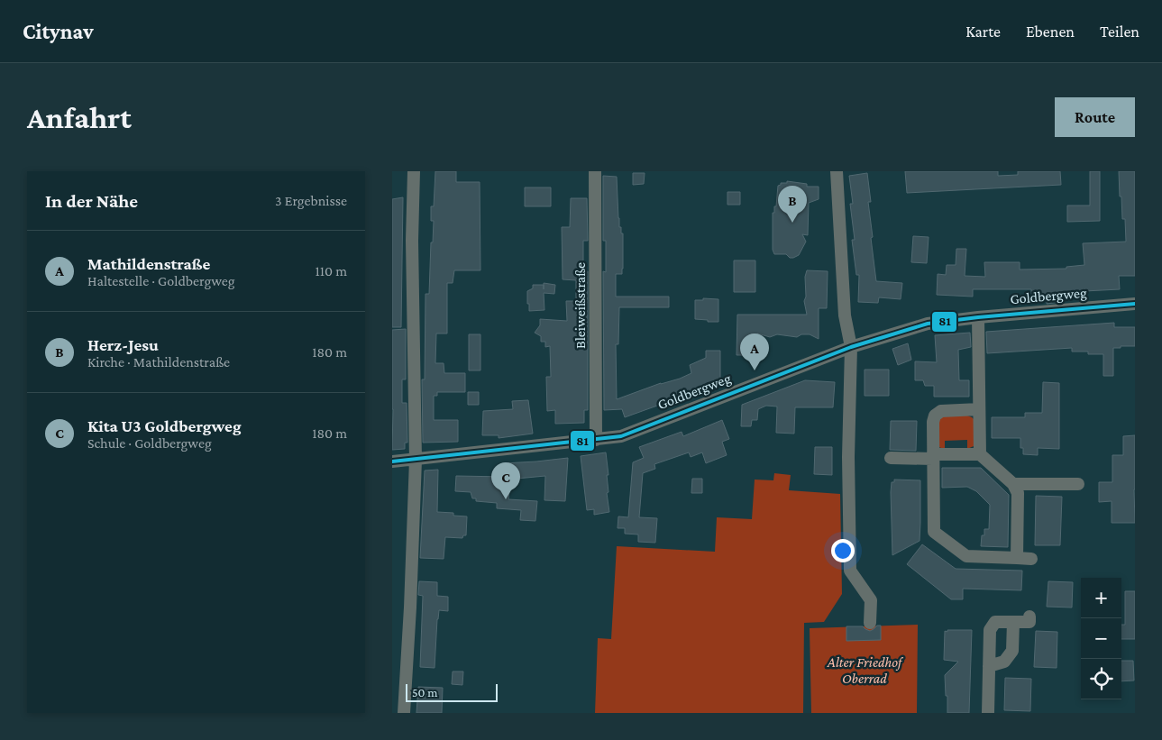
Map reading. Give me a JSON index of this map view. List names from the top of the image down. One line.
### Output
{"streets":{"street":["Goldbergweg","Bleiweißstraße"]},"crossings":[["Goldbergweg","Bleiweißstraße"]],"parks":["Alter Friedhof Oberrad"],"lines":["transit line 81"],"scale_bar":"50 m","page":{"header":"Citynav","nav":["Karte","Ebenen","Teilen"],"buttons":"Route","title":"Anfahrt","heading":["In der Nähe","3 Ergebnisse"],"pins":["B","A","C"],"list":[{"mark":"A","name":"Mathildenstraße","note":"Haltestelle · Goldbergweg","value":"110 m"},{"mark":"B","name":"Herz-Jesu","note":"Kirche · Mathildenstraße","value":"180 m"},{"mark":"C","name":"Kita U3 Goldbergweg","note":"Schule · Goldbergweg","value":"180 m"}],"map_buttons":["+","−"],"scale":"50 m"}}
